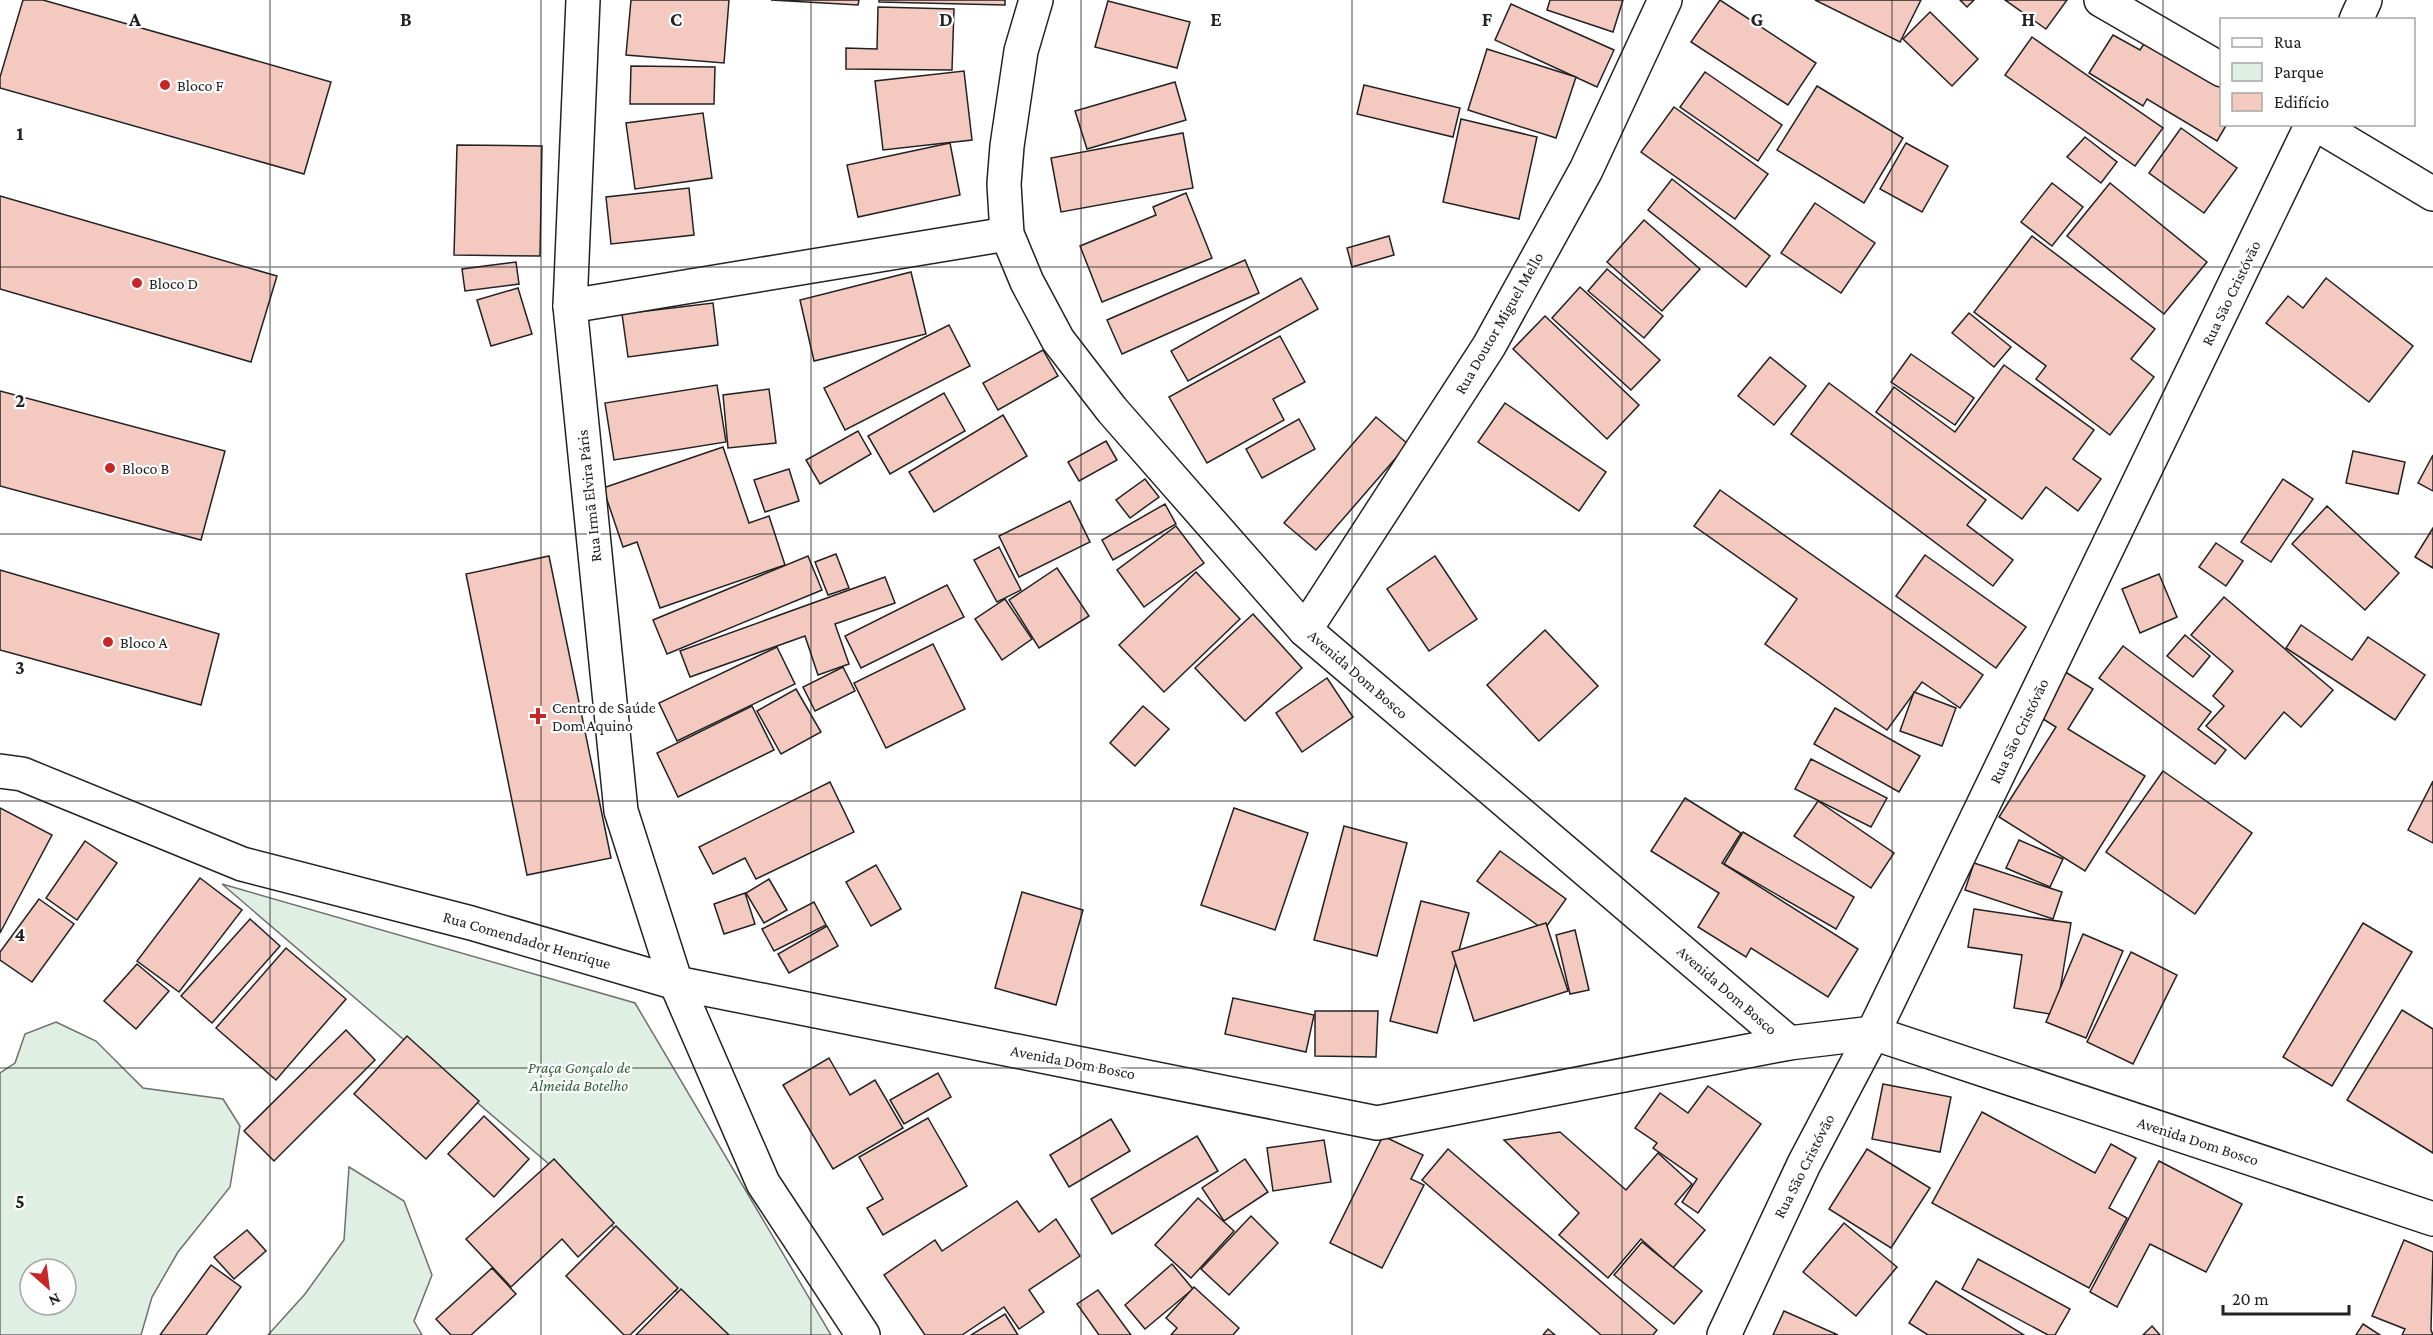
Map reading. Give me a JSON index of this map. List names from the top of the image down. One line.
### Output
{"streets":{"street":["Rua São Cristóvão","Rua Doutor Miguel Mello","Rua Irmã Elvira Páris","Avenida Dom Bosco","Rua Comendador Henrique"]},"crossings":[["Rua São Cristóvão","Avenida Dom Bosco"],["Rua Doutor Miguel Mello","Avenida Dom Bosco"],["Rua Irmã Elvira Páris","Avenida Dom Bosco"],["Rua Irmã Elvira Páris","Rua Comendador Henrique"],["Avenida Dom Bosco","Rua Comendador Henrique"]],"parks":["Praça Gonçalo de Almeida Botelho"],"places":{"other":["Bloco F","Bloco D","Bloco B","Bloco A"],"health":["Centro de Saúde Dom Aquino"]},"legend":["Rua","Parque","Edifício"],"scale_bar":"20 m","north":"bottom right","grid":{"columns":["A","B","C","D","E","F","G","H"],"rows":["1","2","3","4","5"]}}
